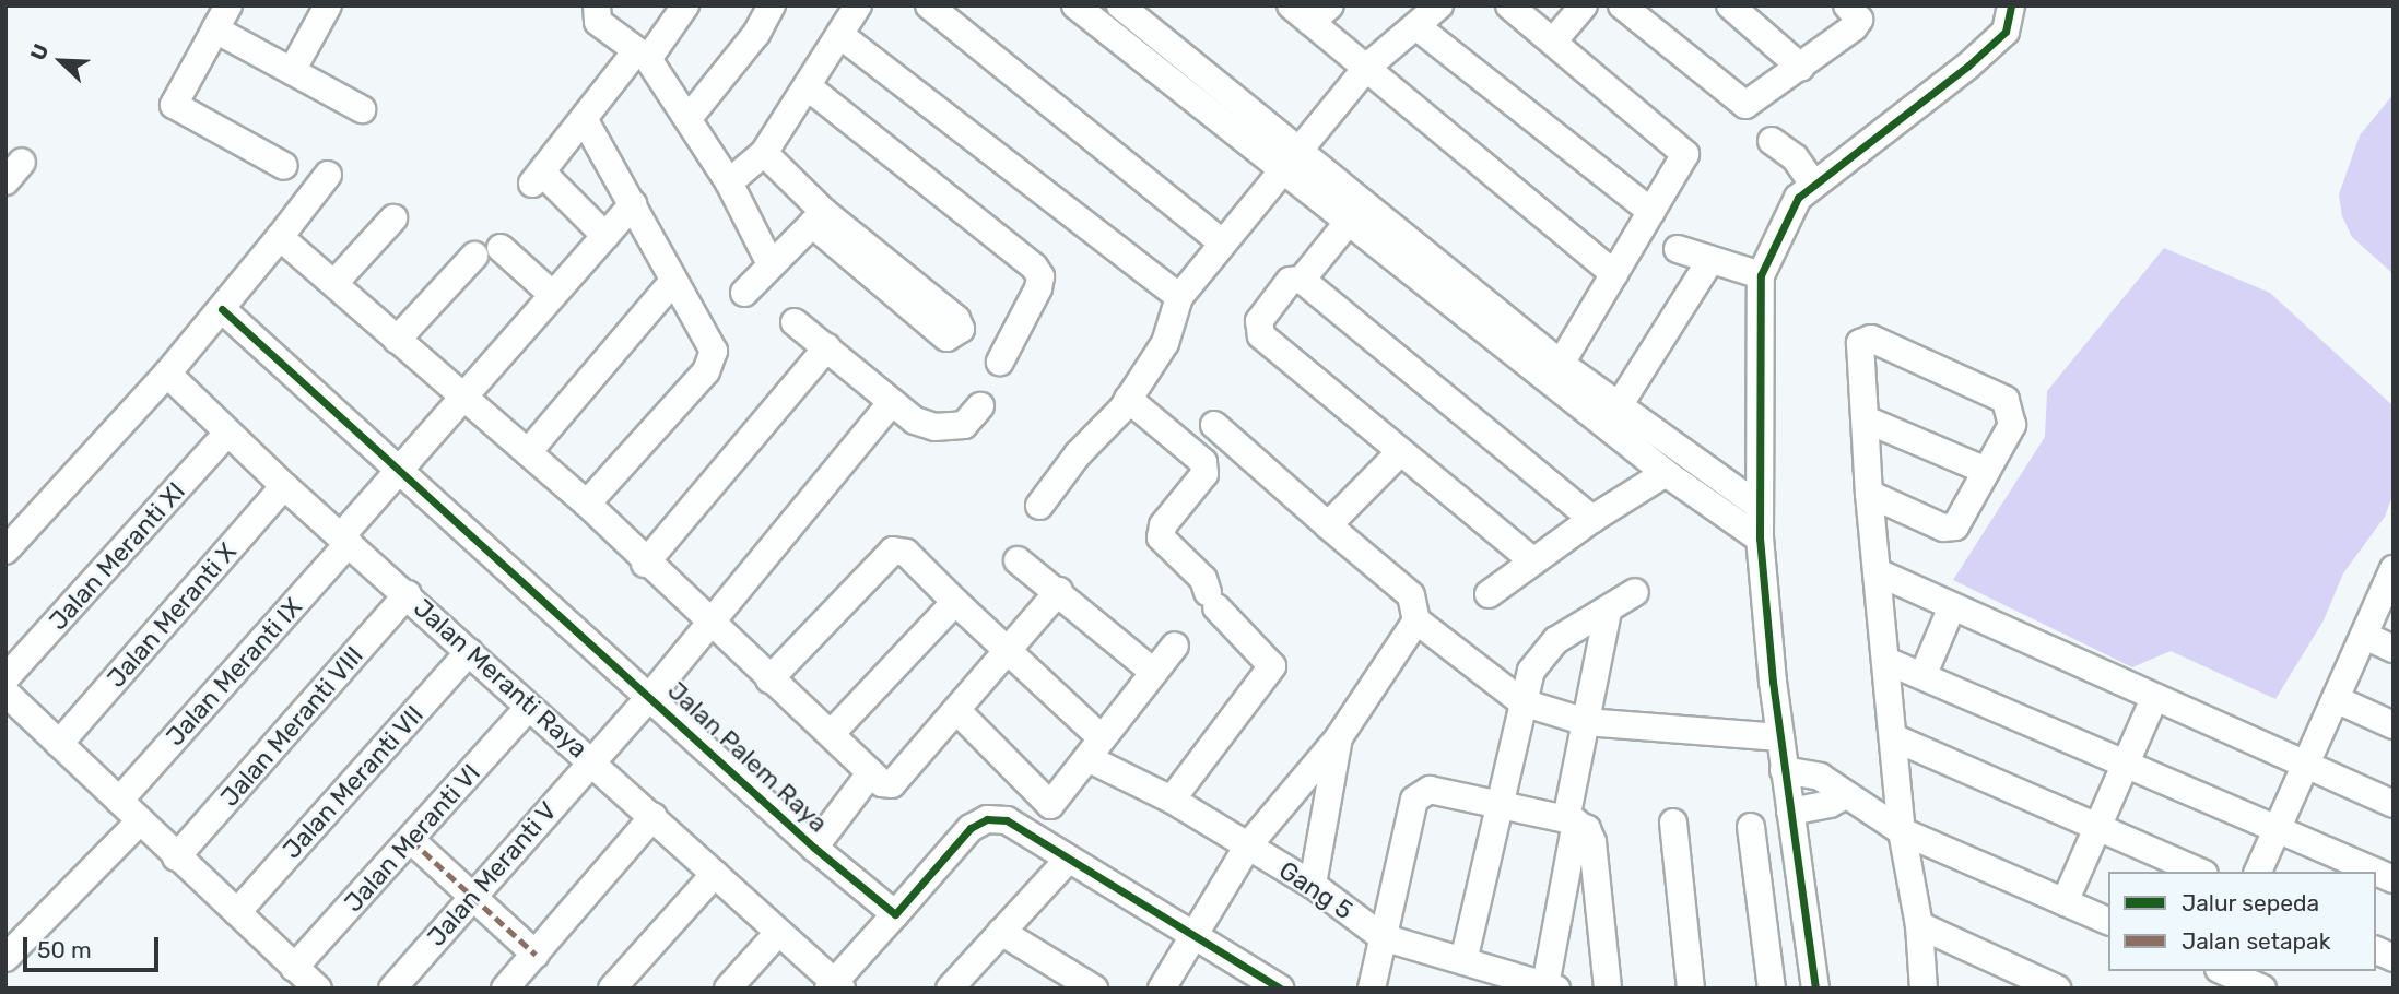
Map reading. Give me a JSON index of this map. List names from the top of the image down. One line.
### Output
{"streets":{"street":["Jalan Meranti XI","Jalan Meranti X","Jalan Meranti IX","Jalan Meranti Raya","Jalan Meranti VIII","Jalan Palem Raya","Jalan Meranti VII","Jalan Meranti VI","Jalan Meranti V","Gang 5"]},"crossings":[["Jalan Meranti XI","Jalan Meranti Raya"],["Jalan Meranti X","Jalan Meranti Raya"],["Jalan Meranti IX","Jalan Meranti Raya"],["Jalan Meranti IX","Jalan Palem Raya"],["Jalan Meranti Raya","Jalan Meranti VIII"],["Jalan Meranti Raya","Jalan Meranti VII"],["Jalan Meranti Raya","Jalan Meranti VI"],["Jalan Meranti Raya","Jalan Meranti V"],["Jalan Palem Raya","Jalan Meranti V"]],"legend":["Jalur sepeda","Jalan setapak"],"scale_bar":"50 m","north":"top left"}
